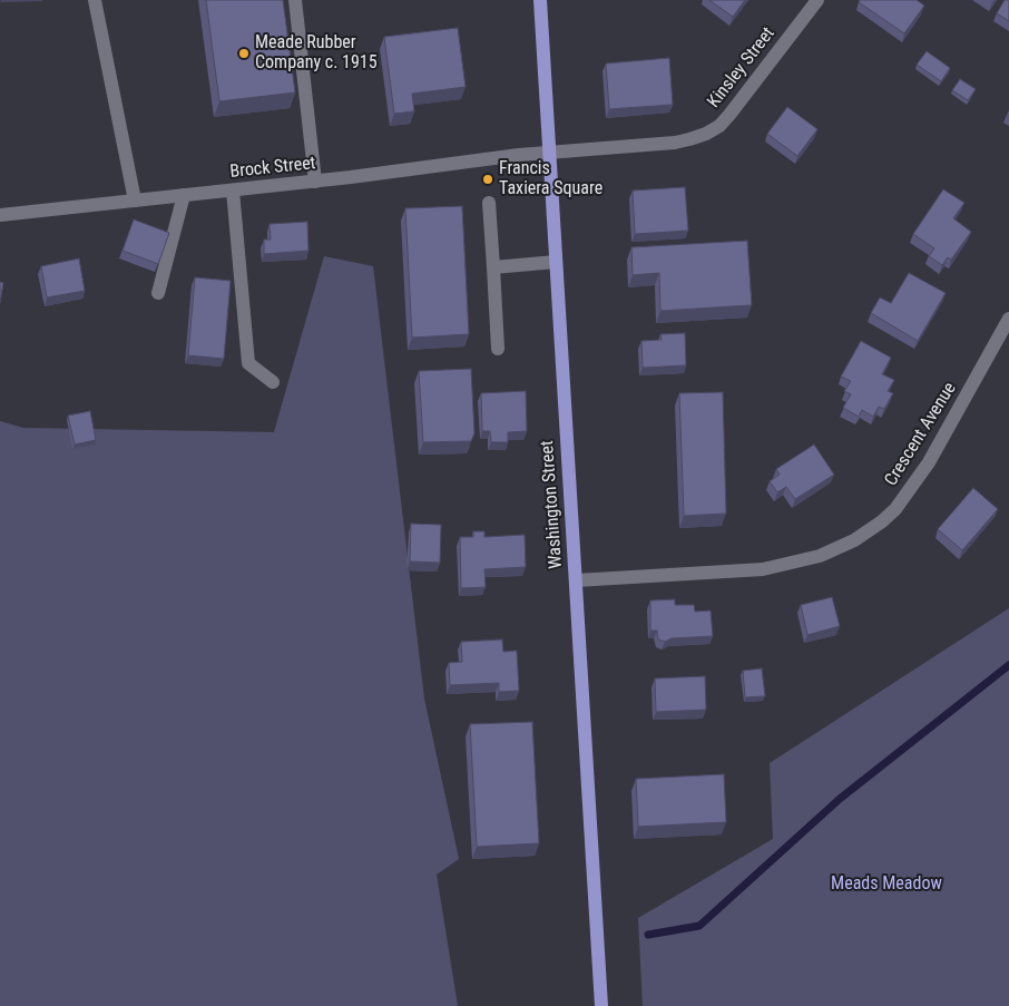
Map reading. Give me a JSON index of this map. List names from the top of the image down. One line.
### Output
{"streets":{"main road":["Washington Street"],"street":["Kinsley Street","Brock Street","Crescent Avenue"]},"crossings":[["Kinsley Street","Brock Street"],["Kinsley Street","Washington Street"],["Brock Street","Washington Street"],["Crescent Avenue","Washington Street"]],"parks":["Meads Meadow"],"places":["Meade Rubber Company c. 1915","Francis Taxiera Square"]}
